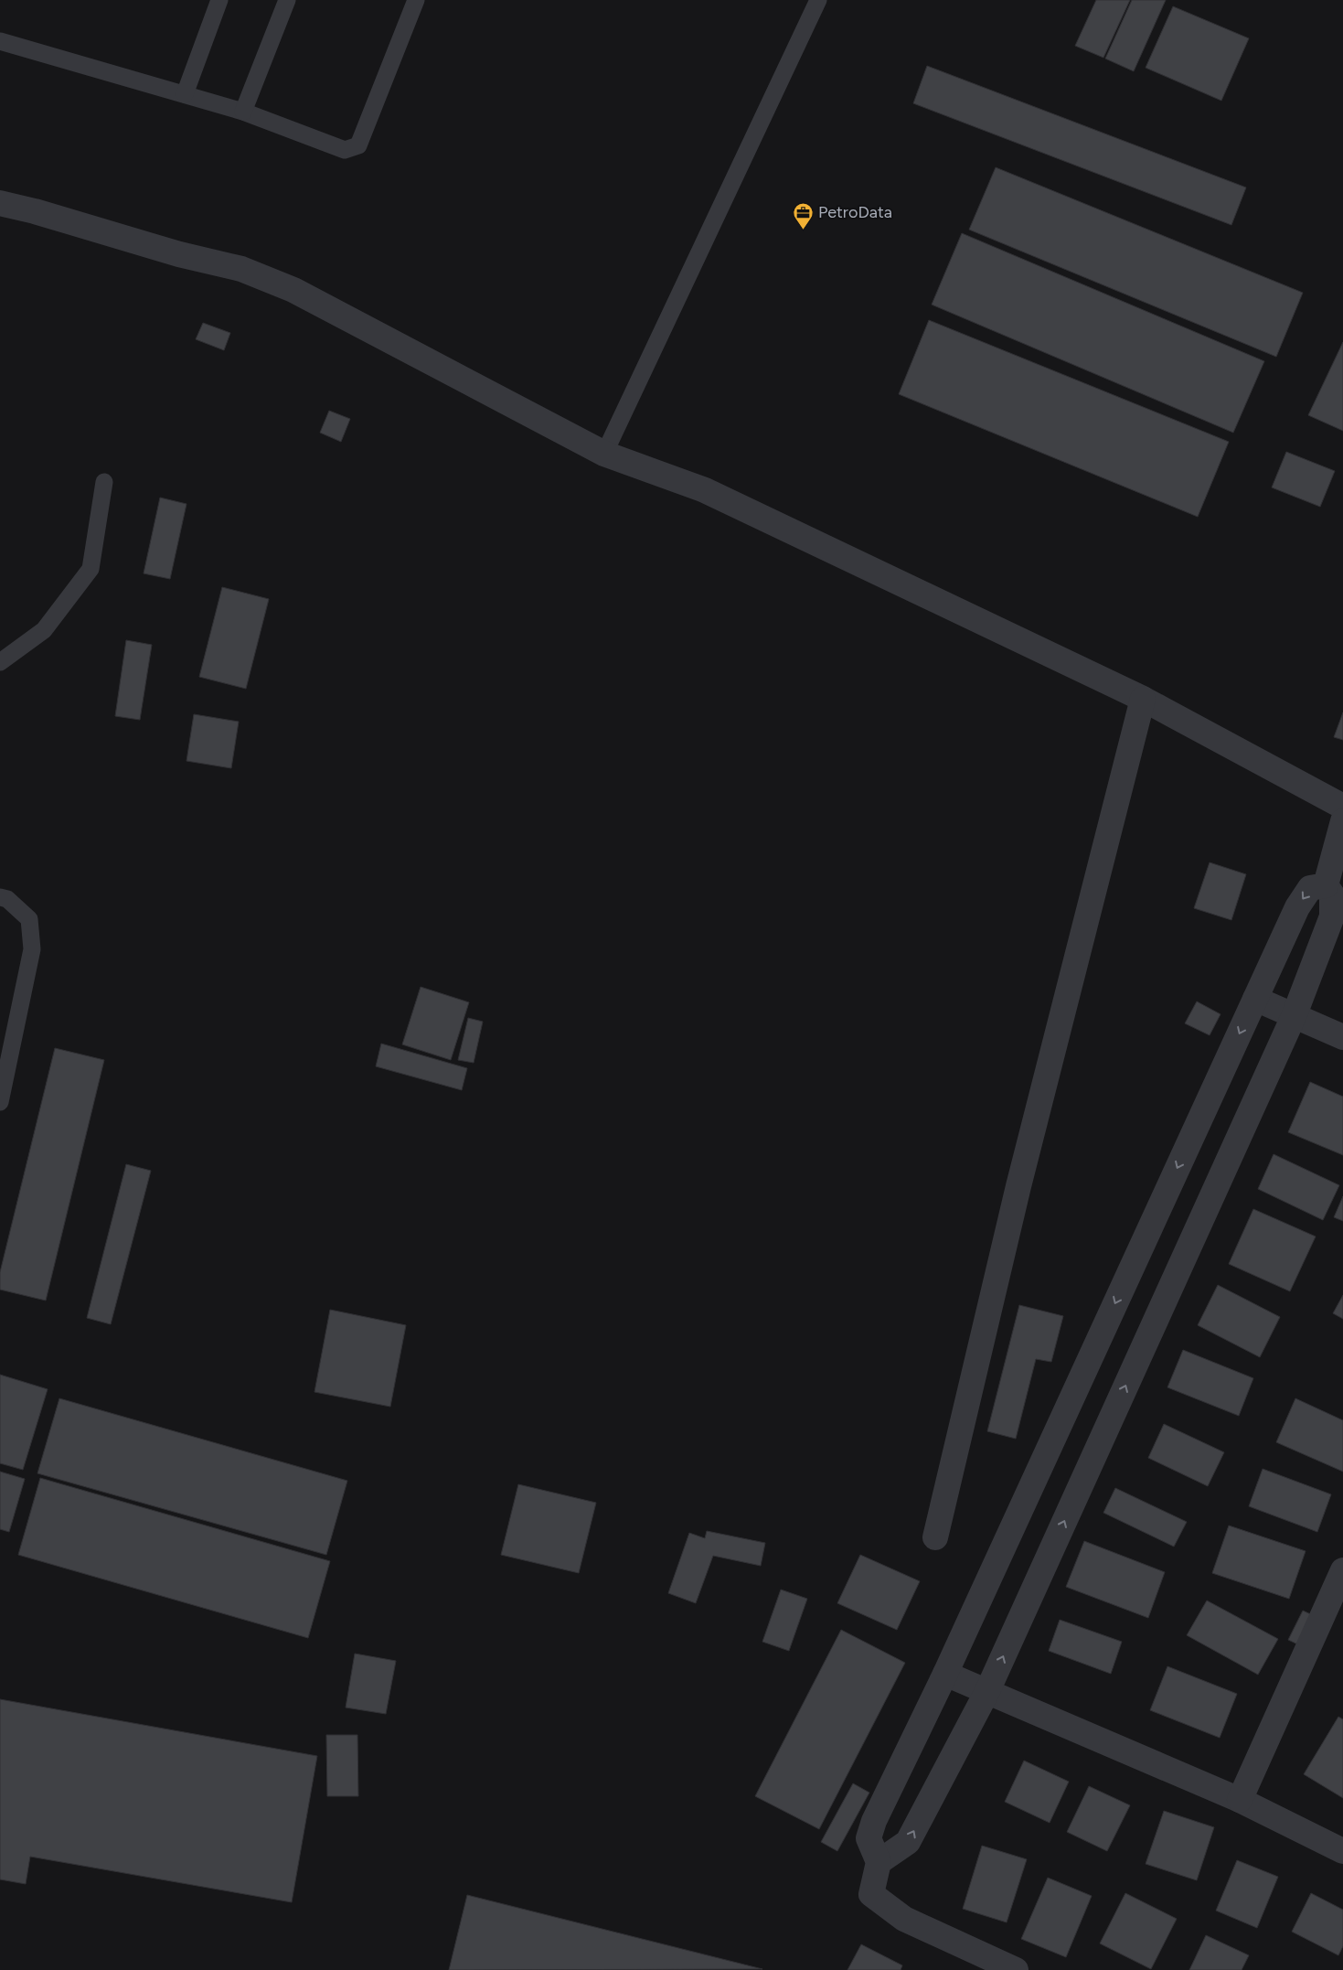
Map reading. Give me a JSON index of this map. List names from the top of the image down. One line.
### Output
{"places":{"office":["PetroData"]}}
